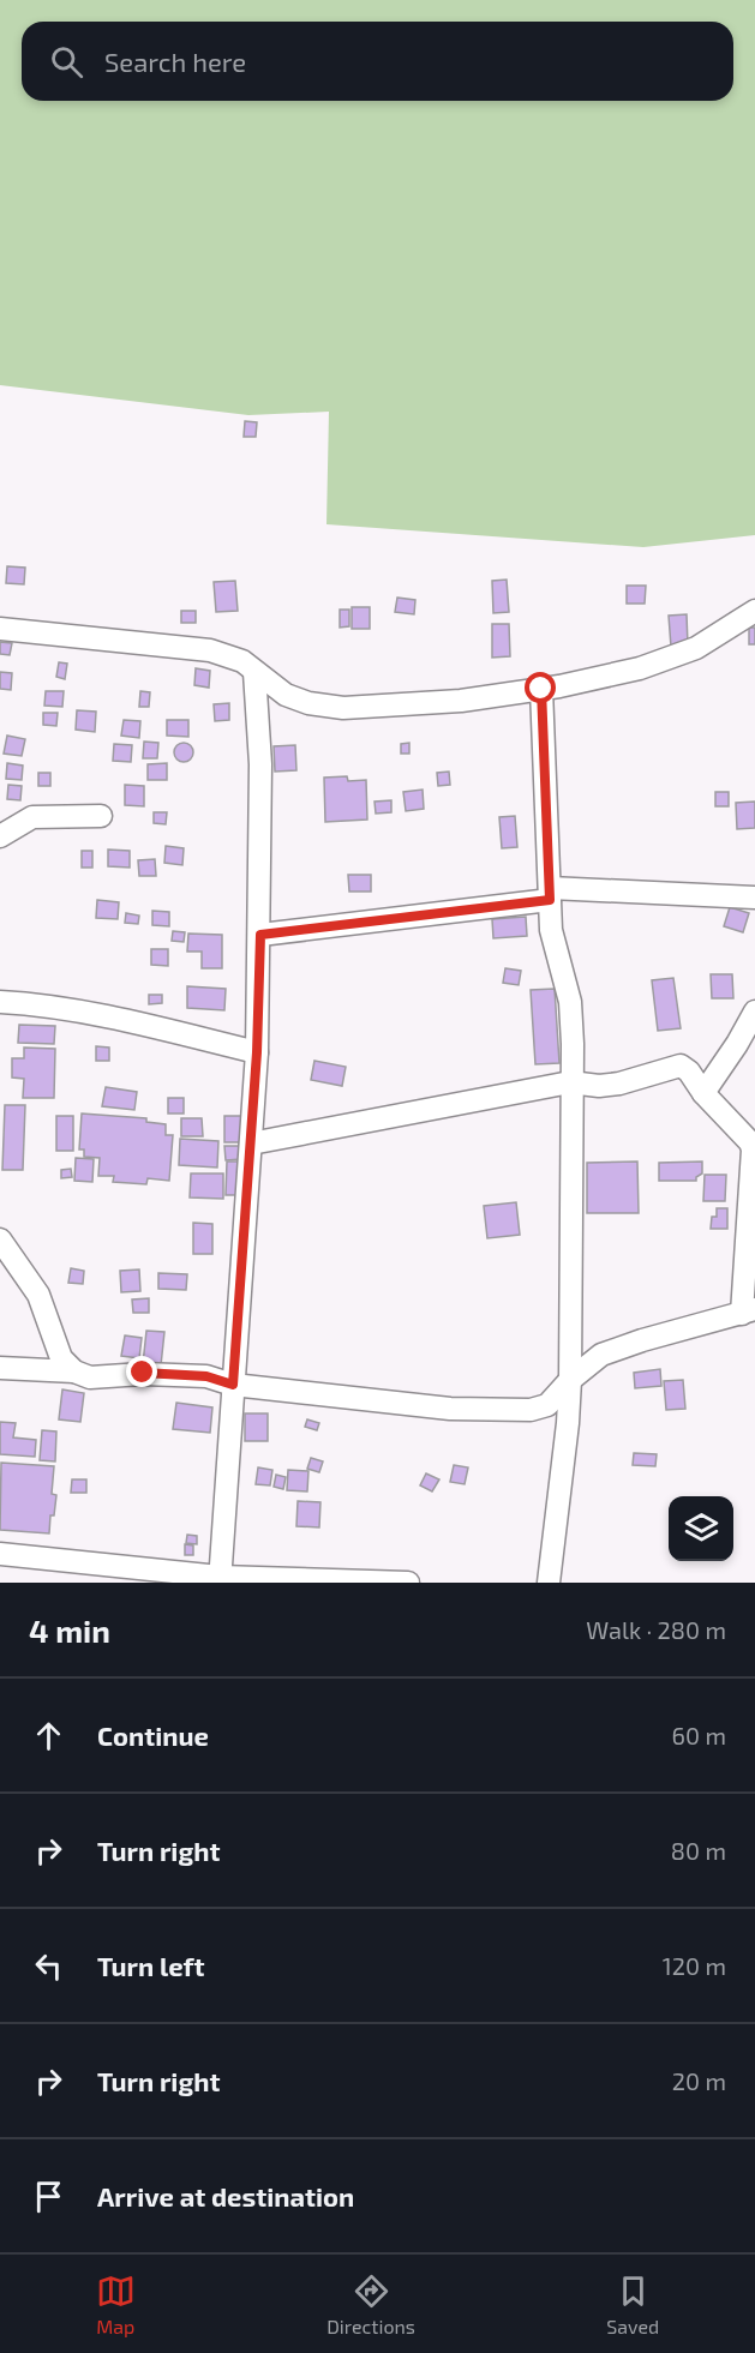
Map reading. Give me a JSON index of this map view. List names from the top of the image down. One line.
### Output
{"page":{"search":"Search here","heading":["4 min","Walk · 280 m"],"list":[["Continue","60 m"],["Turn right","80 m"],["Turn left","120 m"],["Turn right","20 m"],"Arrive at destination"],"nav":["Map","Directions","Saved"]}}
